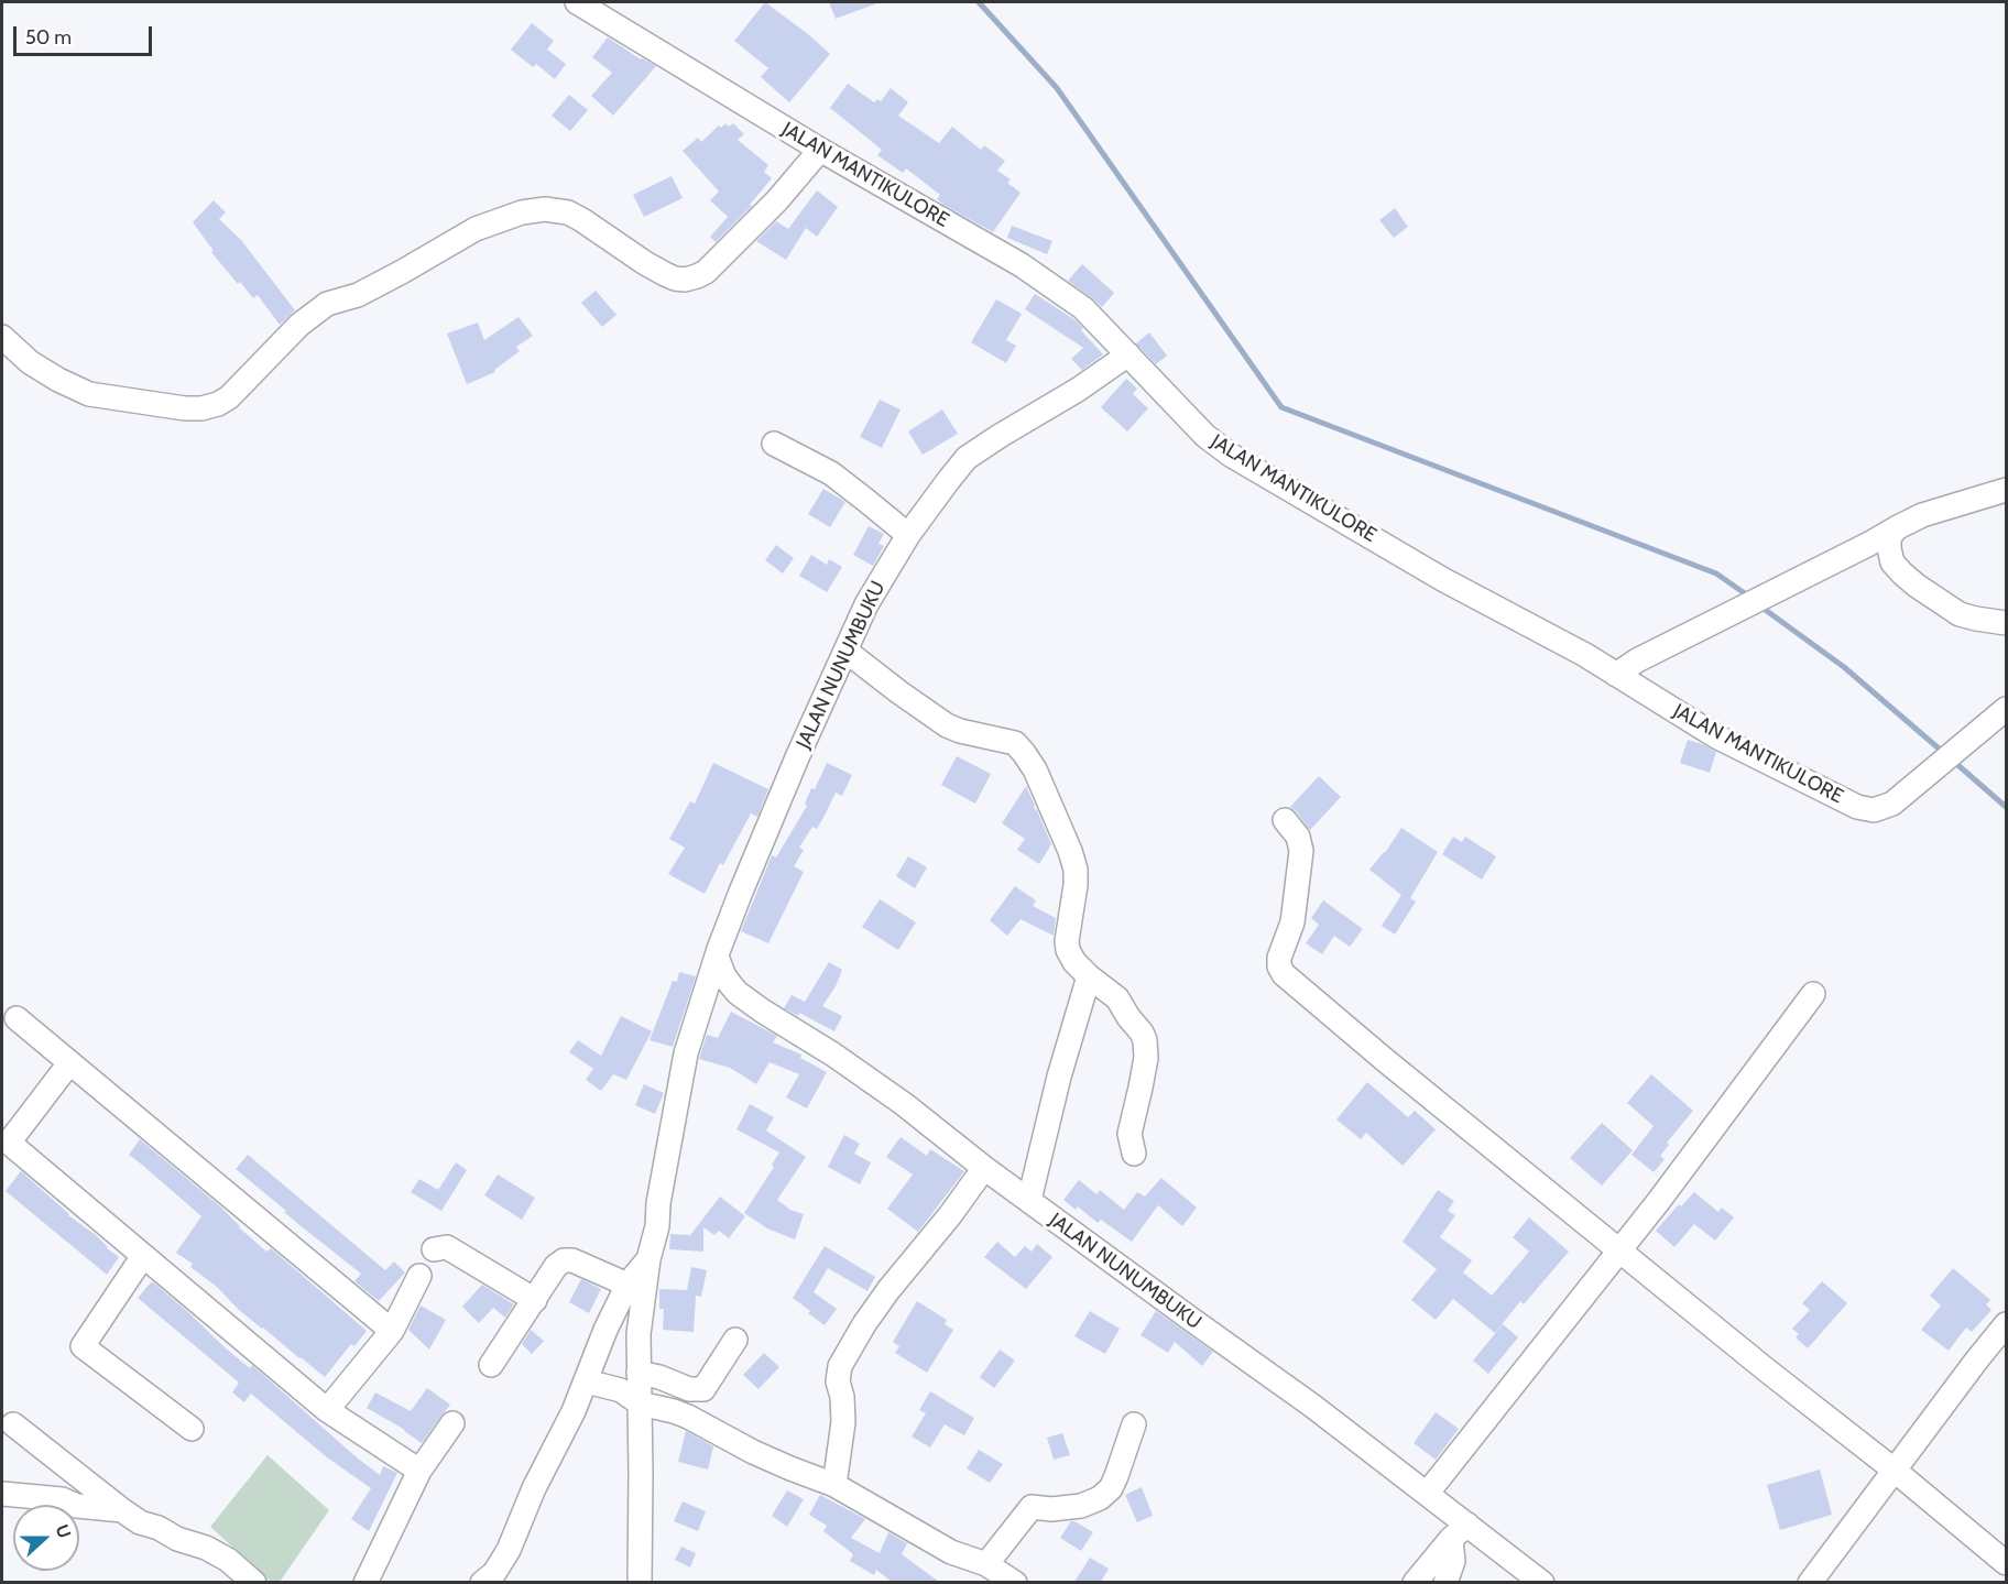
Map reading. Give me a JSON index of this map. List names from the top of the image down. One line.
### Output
{"streets":{"street":["JALAN MANTIKULORE","JALAN NUNUMBUKU"]},"crossings":[["JALAN MANTIKULORE","JALAN NUNUMBUKU"]],"scale_bar":"50 m","north":"right"}
